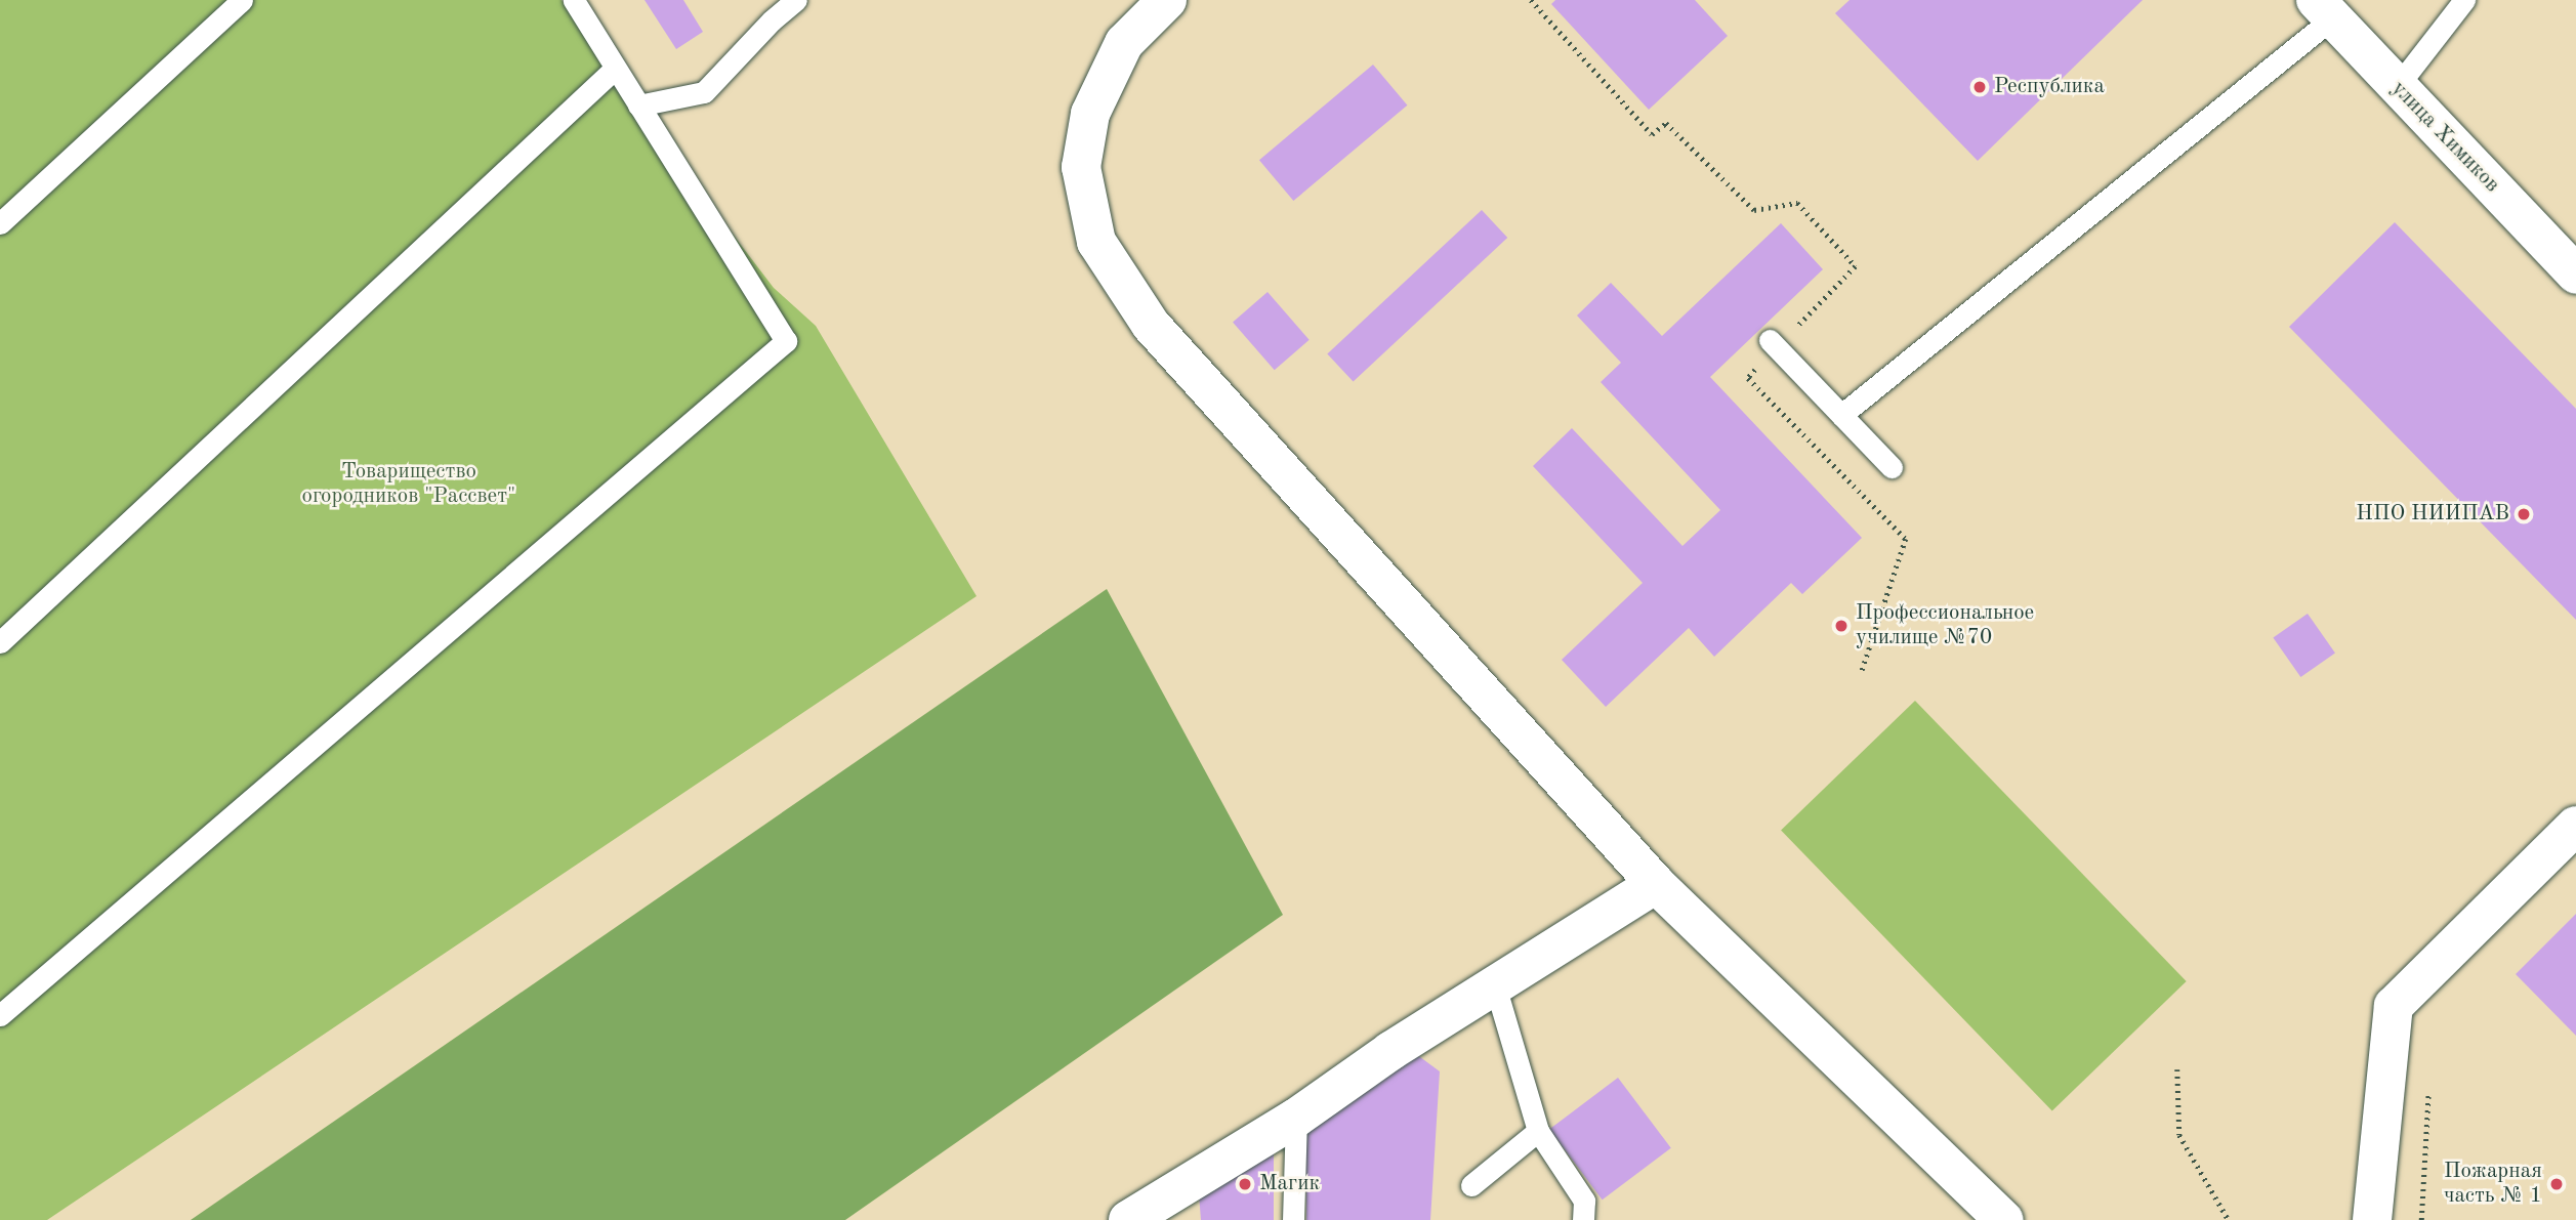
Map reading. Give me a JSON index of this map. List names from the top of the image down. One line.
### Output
{"streets":{"street":["улица Химиков"]},"parks":["Товарищество огородников \"Рассвет\""],"places":["Республика","НПО НИИПАВ","Профессиональное училище №70","Магик","Пожарная часть № 1"]}
